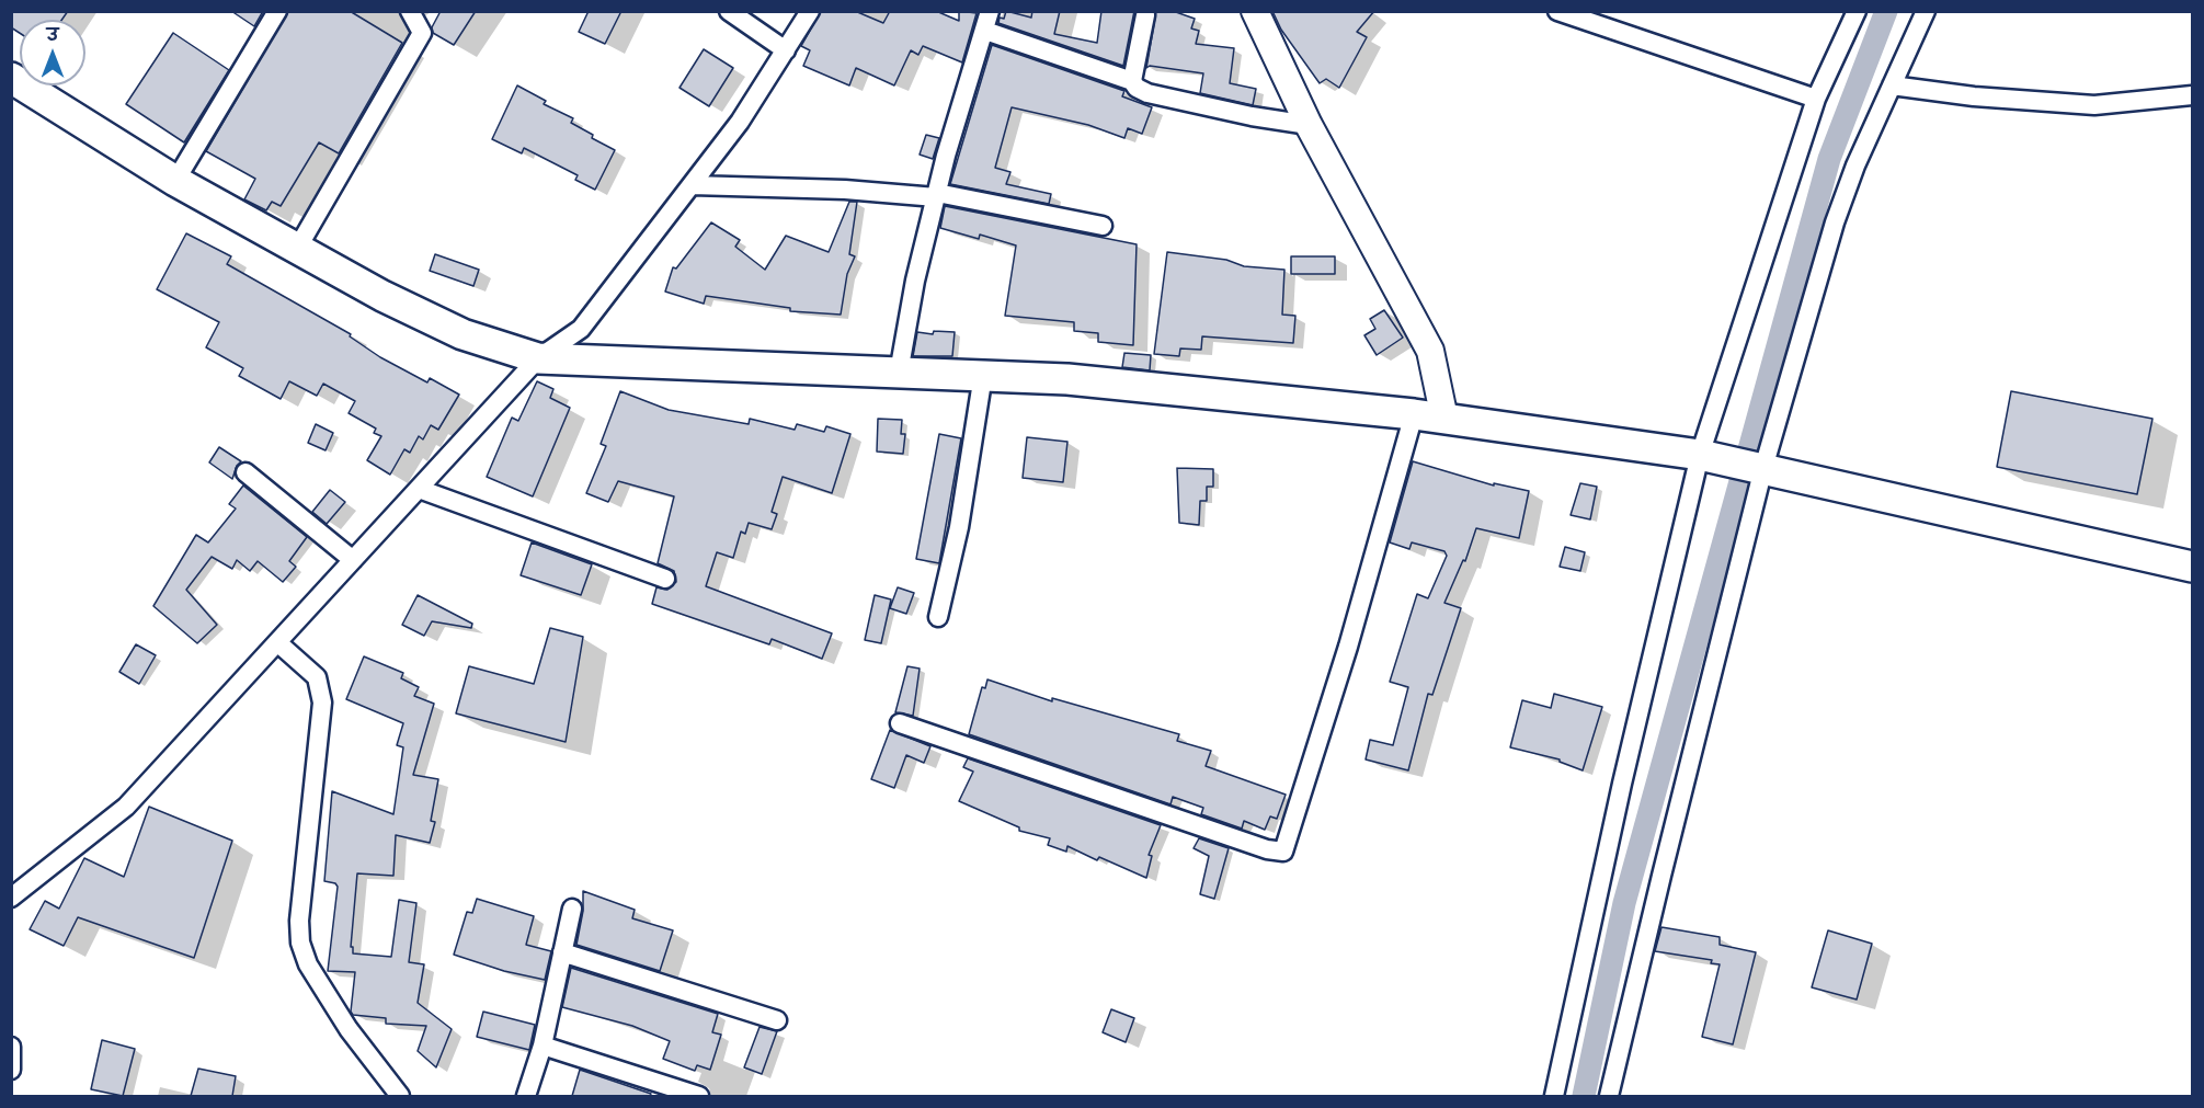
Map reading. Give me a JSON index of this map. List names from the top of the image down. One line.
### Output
{"north":"top"}
